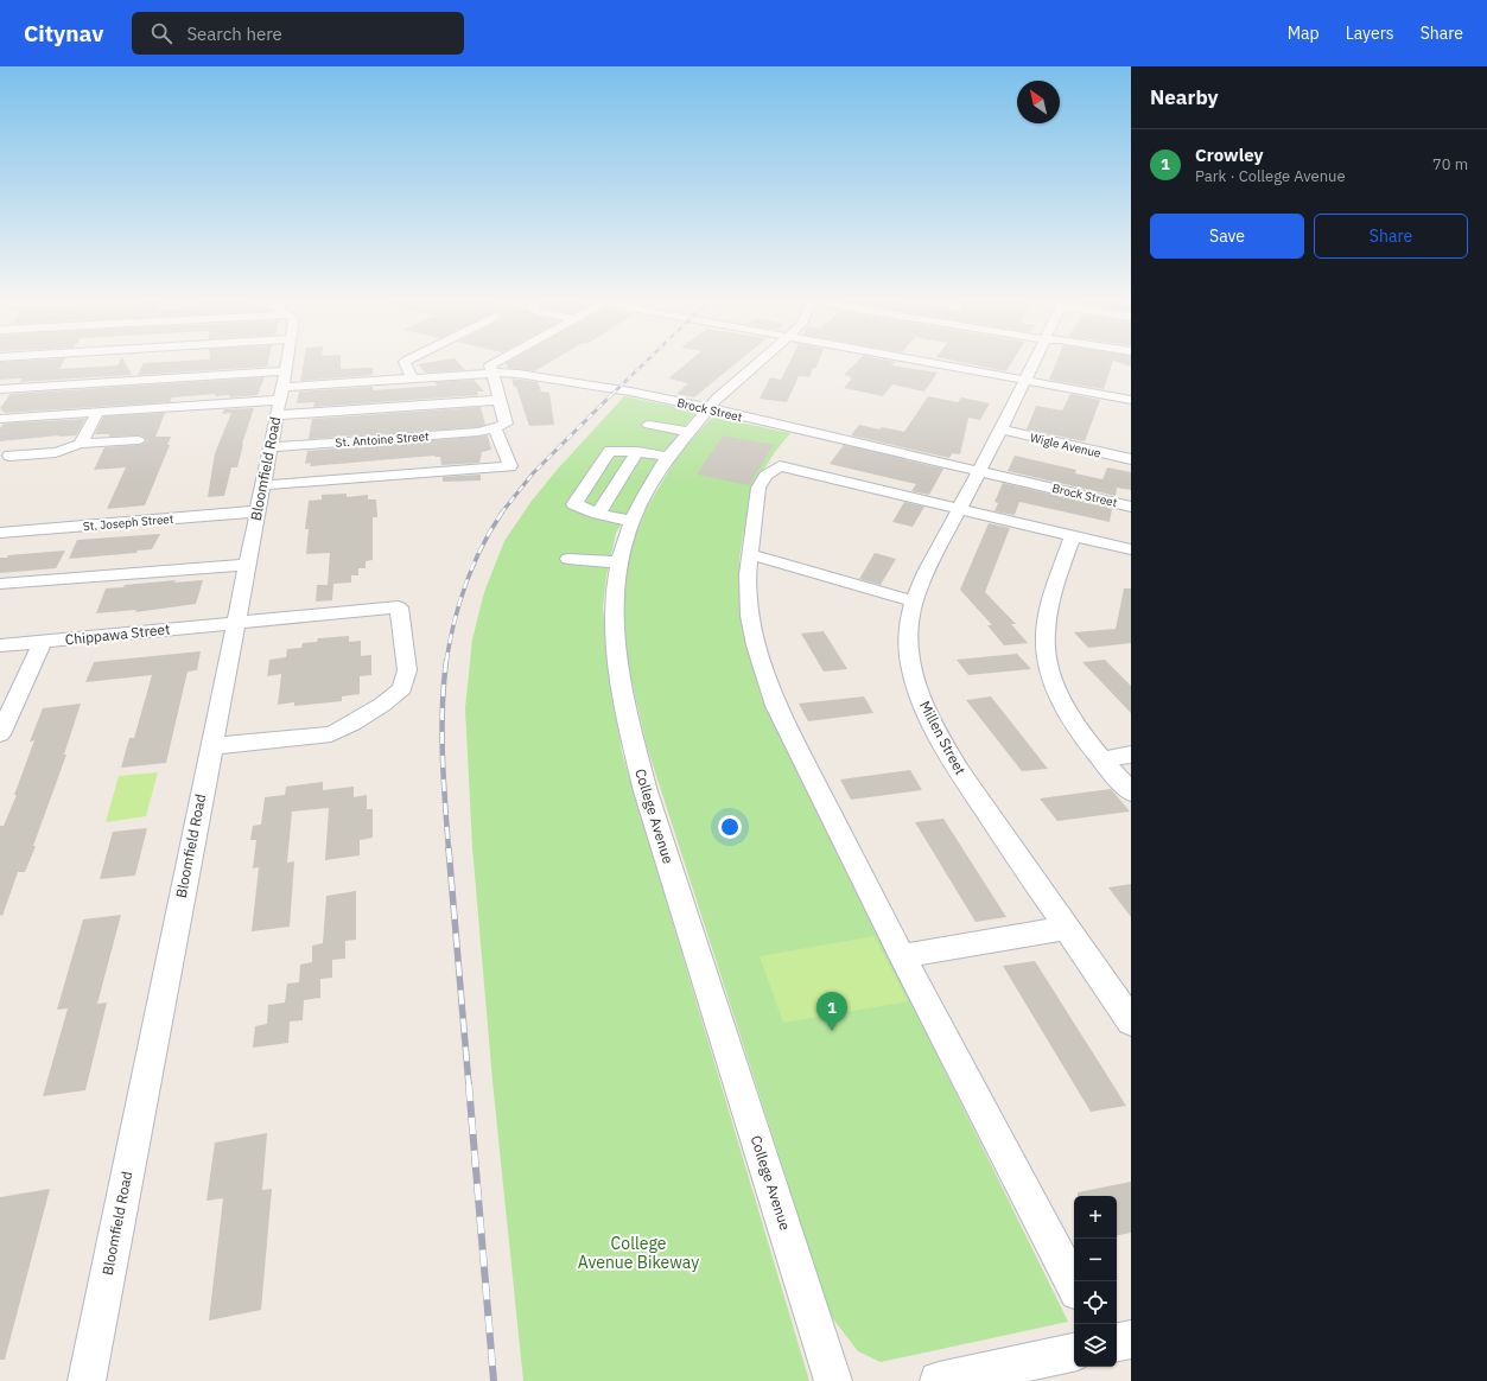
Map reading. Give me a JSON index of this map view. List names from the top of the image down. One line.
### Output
{"streets":{"street":["Brock Street","St. Antoine Street","Wigle Avenue","Bloomfield Road","St. Joseph Street","Chippawa Street","Millen Street","College Avenue"]},"crossings":[["Brock Street","Bloomfield Road"],["Brock Street","Millen Street"],["Brock Street","College Avenue"],["St. Antoine Street","Bloomfield Road"],["Wigle Avenue","Millen Street"],["Bloomfield Road","St. Joseph Street"],["Bloomfield Road","Chippawa Street"]],"parks":["College Avenue Bikeway"],"north":"top left","page":{"header":"Citynav","search":"Search here","nav":["Map","Layers","Share"],"heading":"Nearby","list":[{"mark":"1","name":"Crowley","note":"Park · College Avenue","value":"70 m"}],"buttons":["Save","Share"],"pins":"1","map_buttons":["+","−"]}}
